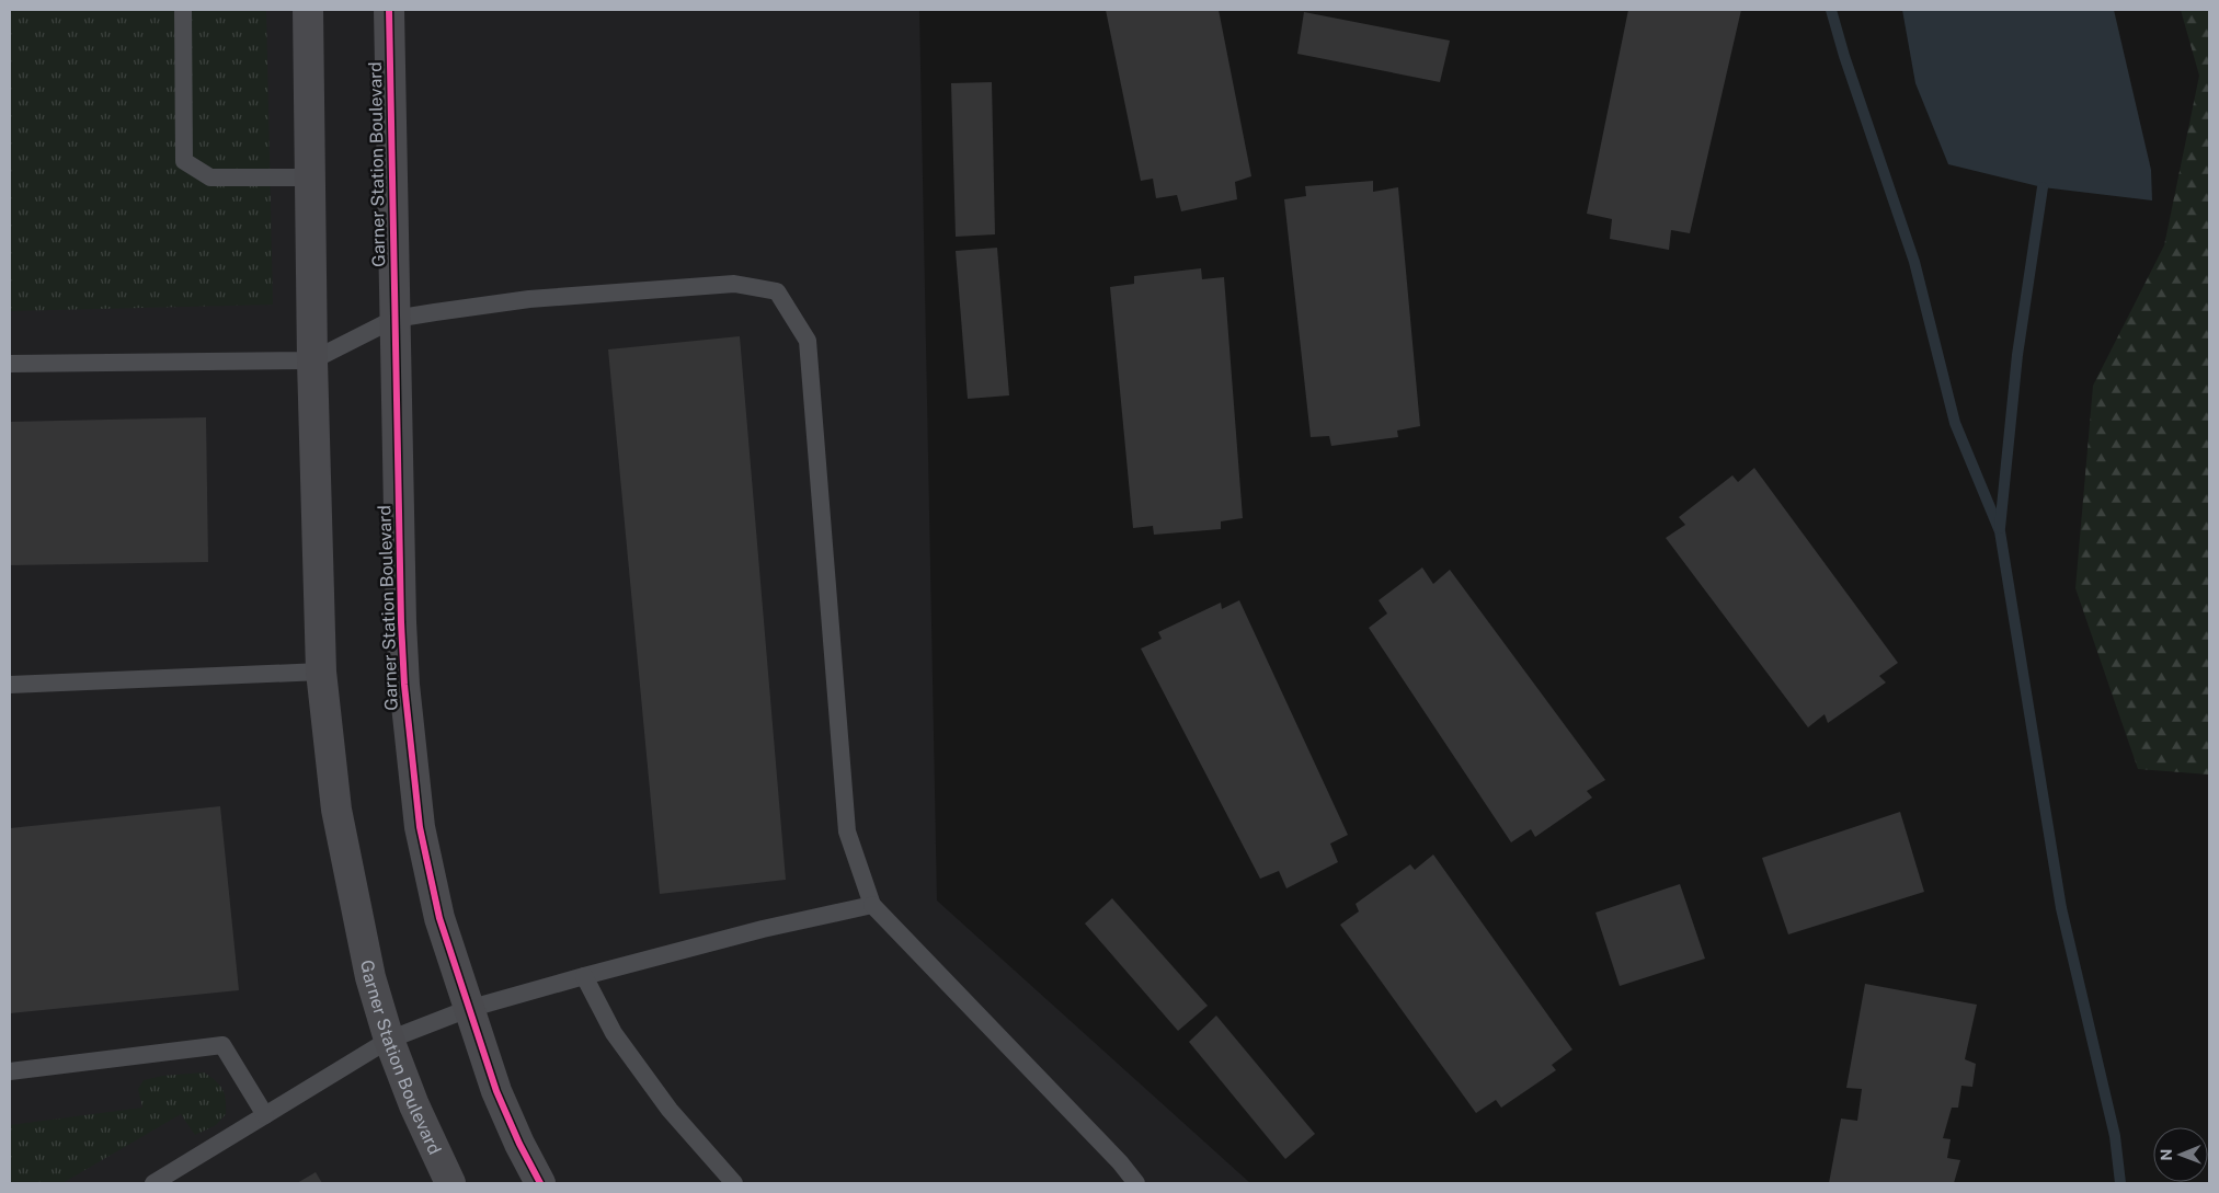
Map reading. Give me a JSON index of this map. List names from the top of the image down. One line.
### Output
{"streets":{"street":["Garner Station Boulevard"]},"north":"left"}
